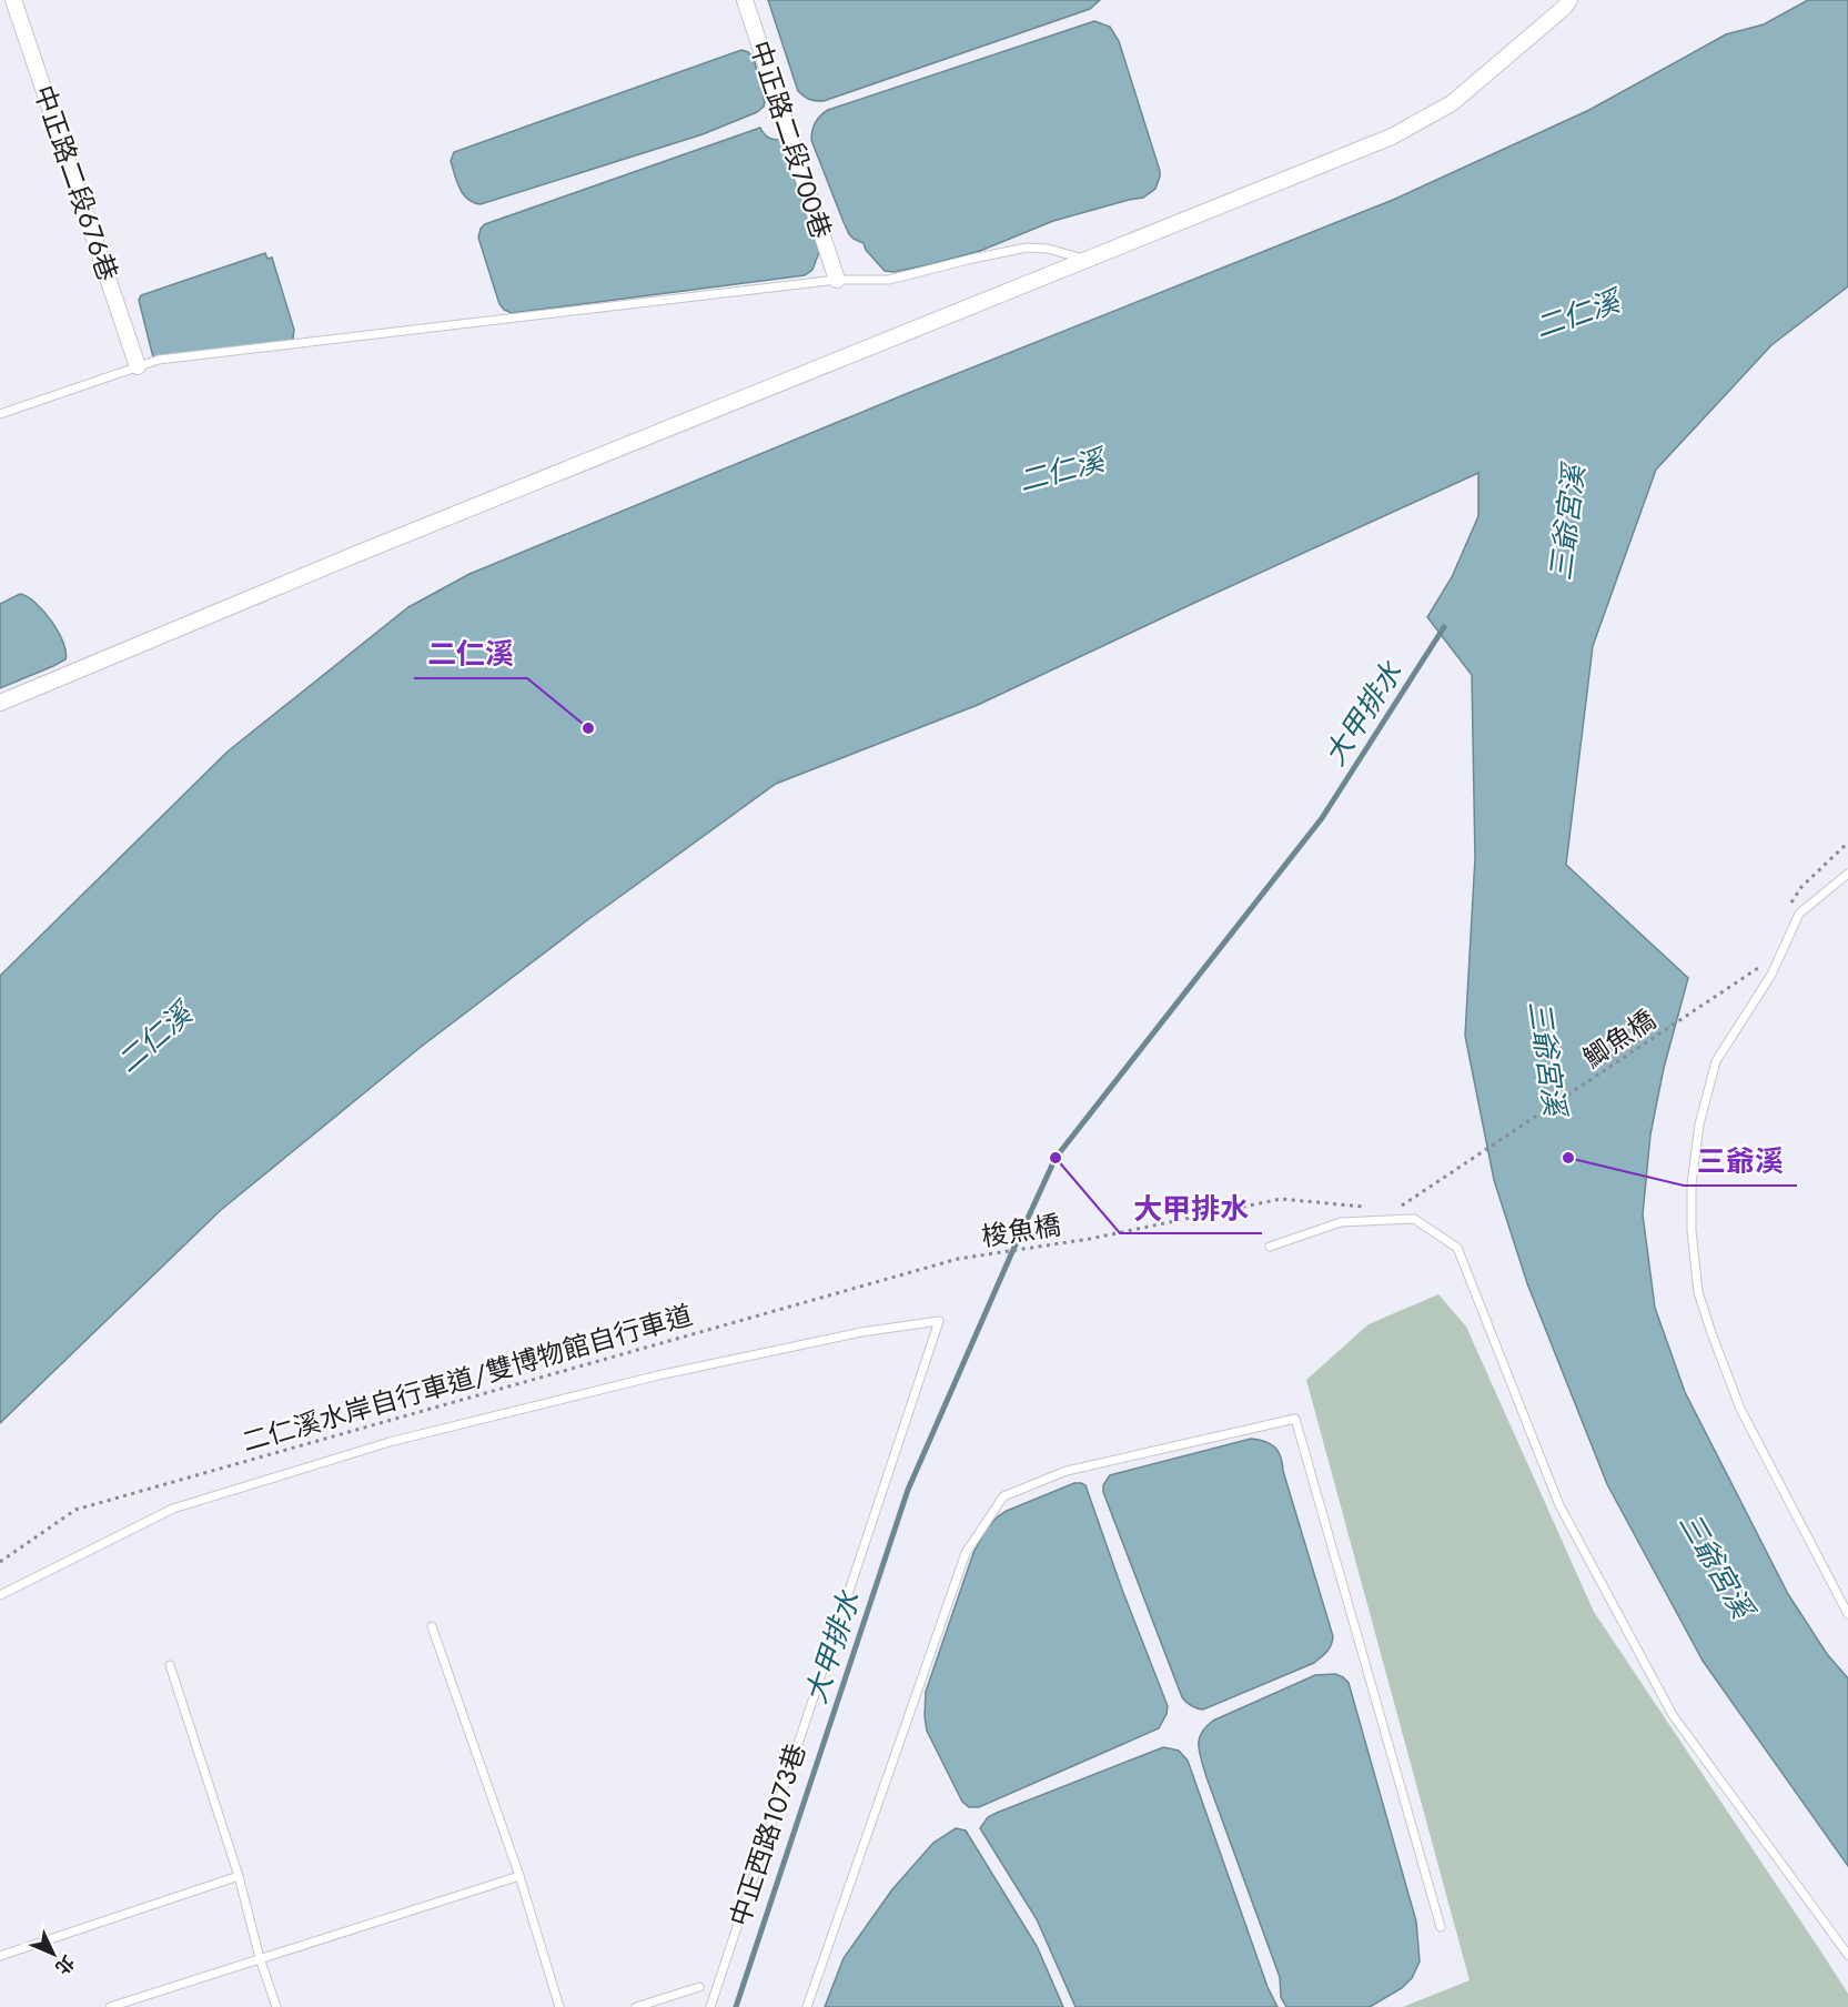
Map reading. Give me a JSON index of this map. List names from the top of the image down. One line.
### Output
{"streets":{"street":["中正路二段700巷","中正路二段676巷"],"lane":["中正西路1073巷"],"path":["鯽魚橋","梭魚橋","二仁溪水岸自行車道/雙博物館自行車道"]},"crossings":[["梭魚橋","二仁溪水岸自行車道/雙博物館自行車道"]],"water":["二仁溪","三爺宮溪","大甲排水"],"places":["二仁溪","大甲排水","三爺溪"],"north":"bottom right"}
